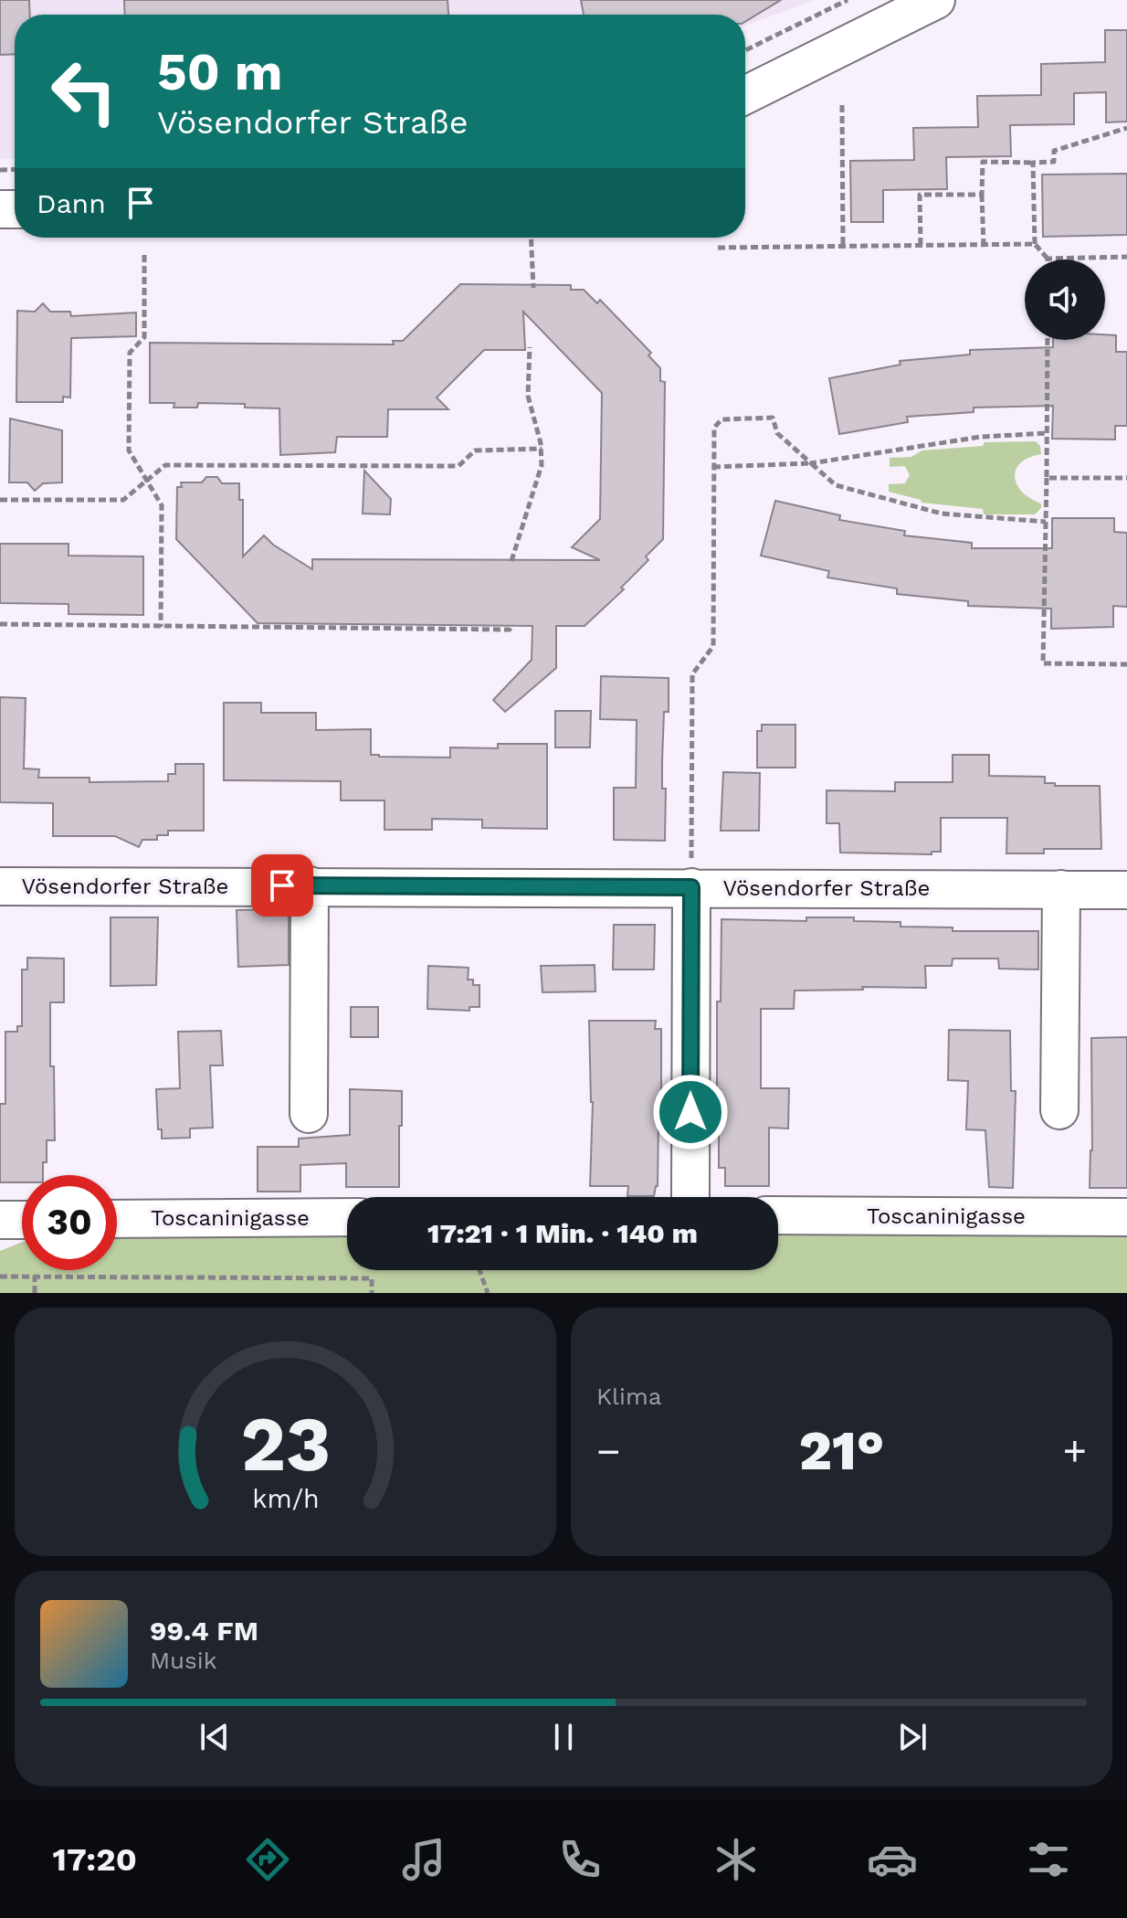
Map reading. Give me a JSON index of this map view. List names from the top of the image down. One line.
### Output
{"streets":{"street":["Vösendorfer Straße","Toscaninigasse"]},"page":{"turn":["50 m","Vösendorfer Straße"],"then":"Dann","limit":"30","trip":"17:21 · 1 Min. · 140 m","tile":"Klima","heat":["−","21°","+"],"song":["99.4 FM","Musik"],"tabs":"17:20","gauge":["23","km/h"]}}
